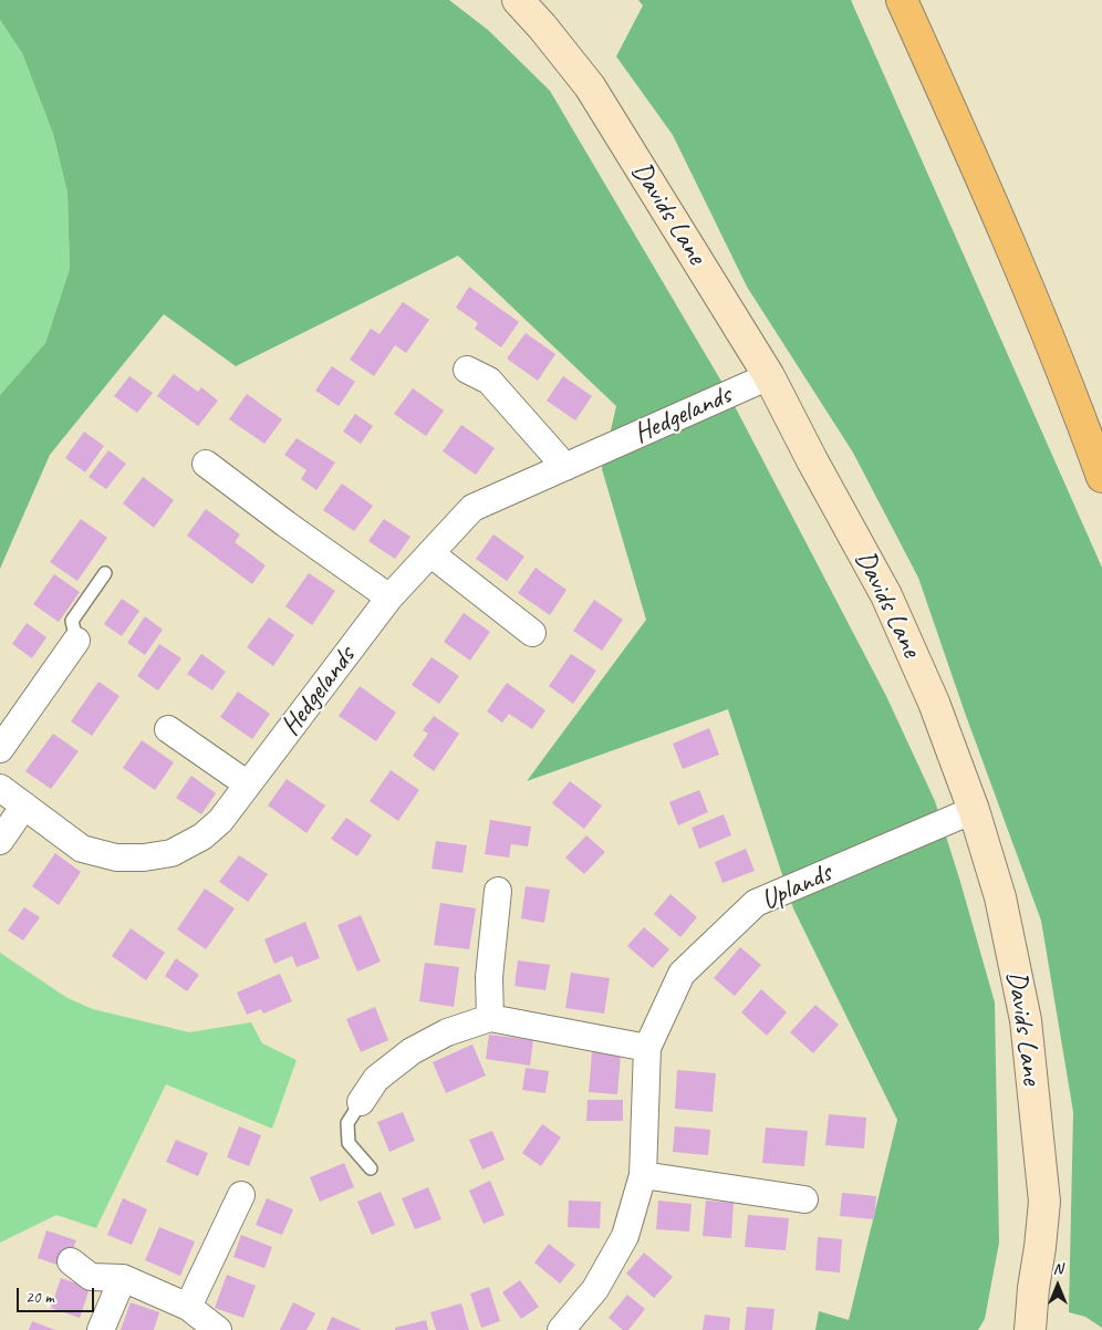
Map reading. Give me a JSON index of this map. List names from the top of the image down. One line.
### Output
{"streets":{"street":["Davids Lane","Hedgelands","Uplands"]},"crossings":[["Davids Lane","Hedgelands"],["Davids Lane","Uplands"]],"scale_bar":"20 m","north":"top"}
